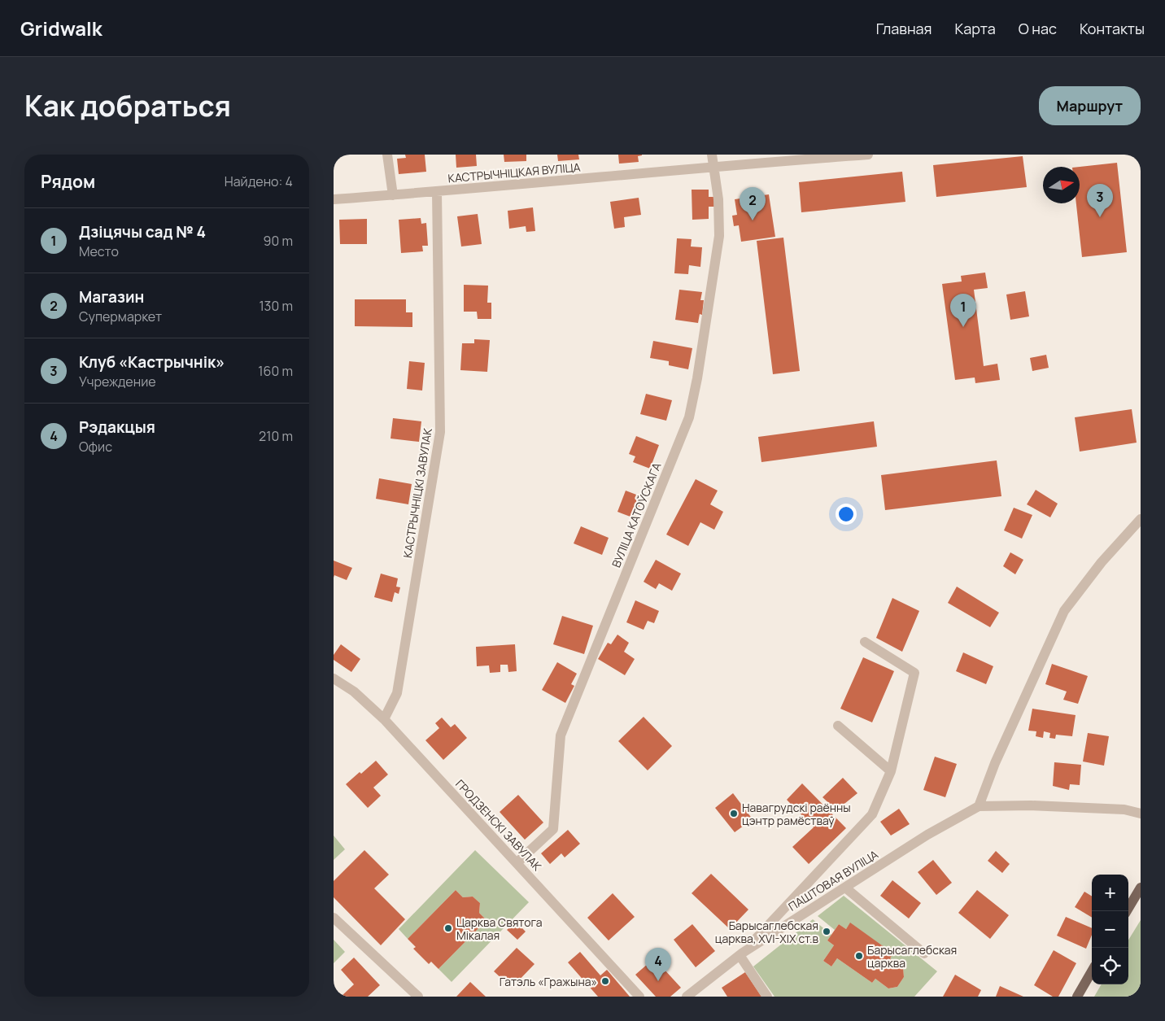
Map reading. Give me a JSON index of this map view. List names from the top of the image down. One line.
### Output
{"streets":{"street":["КАСТРЫЧНІЦКАЯ ВУЛІЦА","КАСТРЫЧНІЦКІ ЗАВУЛАК","ВУЛІЦА КАТОЎСКАГА","ГРОДЗЕНСКІ ЗАВУЛАК","ПАШТОВАЯ ВУЛІЦА"]},"crossings":[["КАСТРЫЧНІЦКАЯ ВУЛІЦА","КАСТРЫЧНІЦКІ ЗАВУЛАК"],["КАСТРЫЧНІЦКАЯ ВУЛІЦА","ВУЛІЦА КАТОЎСКАГА"],["КАСТРЫЧНІЦКІ ЗАВУЛАК","ГРОДЗЕНСКІ ЗАВУЛАК"],["ВУЛІЦА КАТОЎСКАГА","ГРОДЗЕНСКІ ЗАВУЛАК"]],"places":["Навагрудскі раённы цэнтр рамёстваў","Царква Святога Мікалая","Барысаглебская царква, XVI-XIX ст.в","Барысаглебская царква","Гатэль «Гражына»"],"north":"right","page":{"header":"Gridwalk","nav":["Главная","Карта","О нас","Контакты"],"title":"Как добраться","buttons":"Маршрут","heading":["Рядом","Найдено: 4"],"pins":["3","2","1","4"],"list":[{"mark":"1","name":"Дзіцячы сад № 4","note":"Место","value":"90 m"},{"mark":"2","name":"Магазин","note":"Супермаркет","value":"130 m"},{"mark":"3","name":"Клуб «Кастрычнік»","note":"Учреждение","value":"160 m"},{"mark":"4","name":"Рэдакцыя","note":"Офис","value":"210 m"}],"map_buttons":["+","−"]}}
